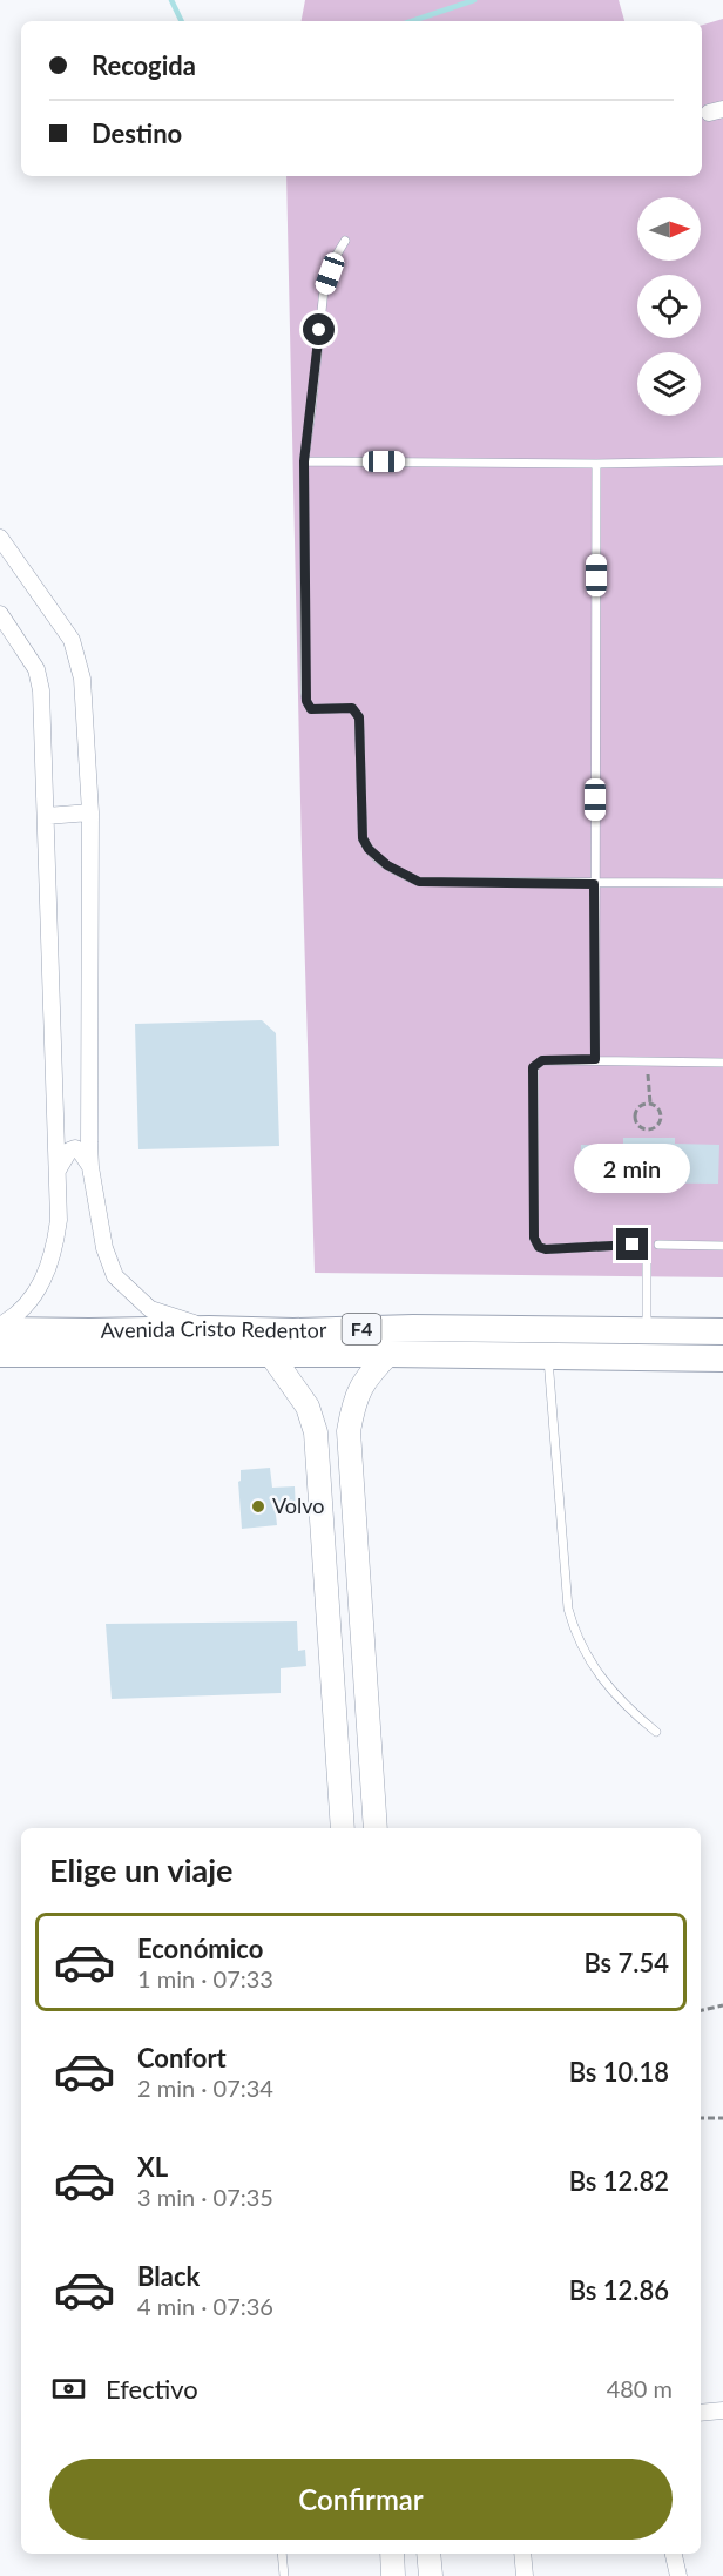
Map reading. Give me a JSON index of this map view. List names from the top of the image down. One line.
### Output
{"streets":{"highway":["F4","Avenida Cristo Redentor"]},"places":["Volvo"],"north":"right","page":{"banner":["Recogida","Destino"],"bubble":"2 min","heading":"Elige un viaje","list":[{"name":"Económico","note":"1 min · 07:33","value":"Bs 7.54"},{"name":"Confort","note":"2 min · 07:34","value":"Bs 10.18"},{"name":"XL","note":"3 min · 07:35","value":"Bs 12.82"},{"name":"Black","note":"4 min · 07:36","value":"Bs 12.86"}],"pay":["Efectivo","480 m"],"buttons":"Confirmar"}}
